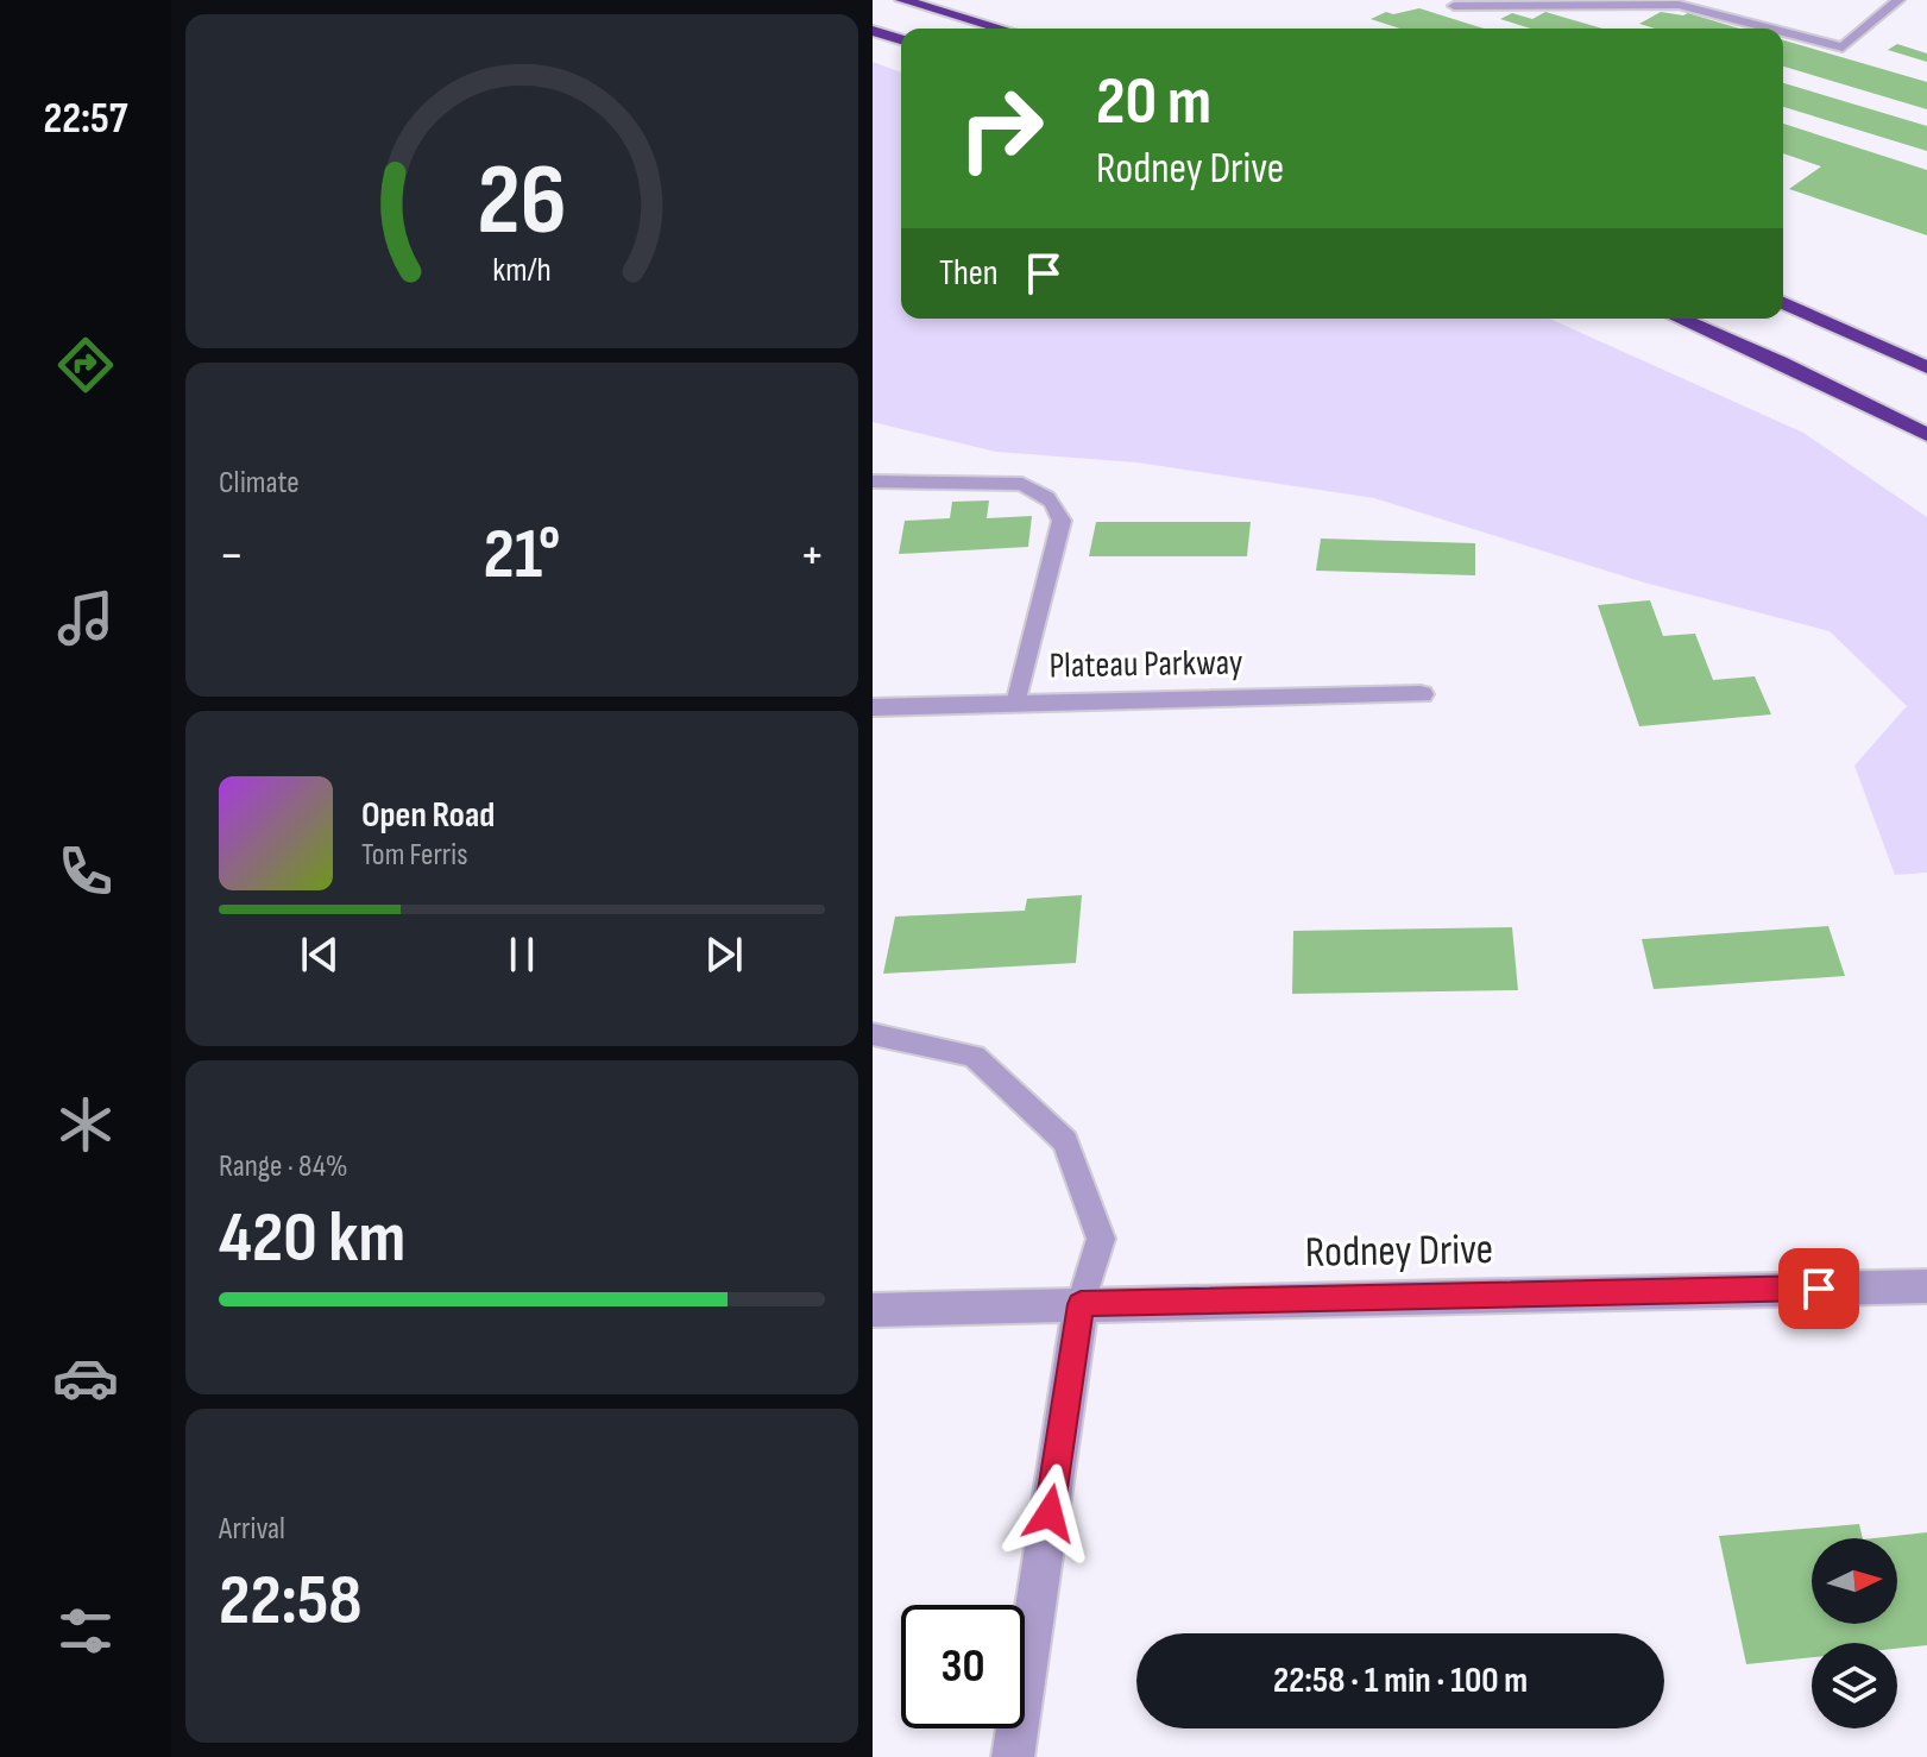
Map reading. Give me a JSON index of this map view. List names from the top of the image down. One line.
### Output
{"streets":{"street":["Plateau Parkway","Rodney Drive"]},"north":"right","page":{"tabs":"22:57","turn":["20 m","Rodney Drive"],"then":"Then","tile":["Climate",["Range · 84%","420 km"],["Arrival","22:58"]],"heat":["−","21°","+"],"song":["Open Road","Tom Ferris"],"limit":"30","trip":"22:58 · 1 min · 100 m","gauge":["26","km/h"]}}
